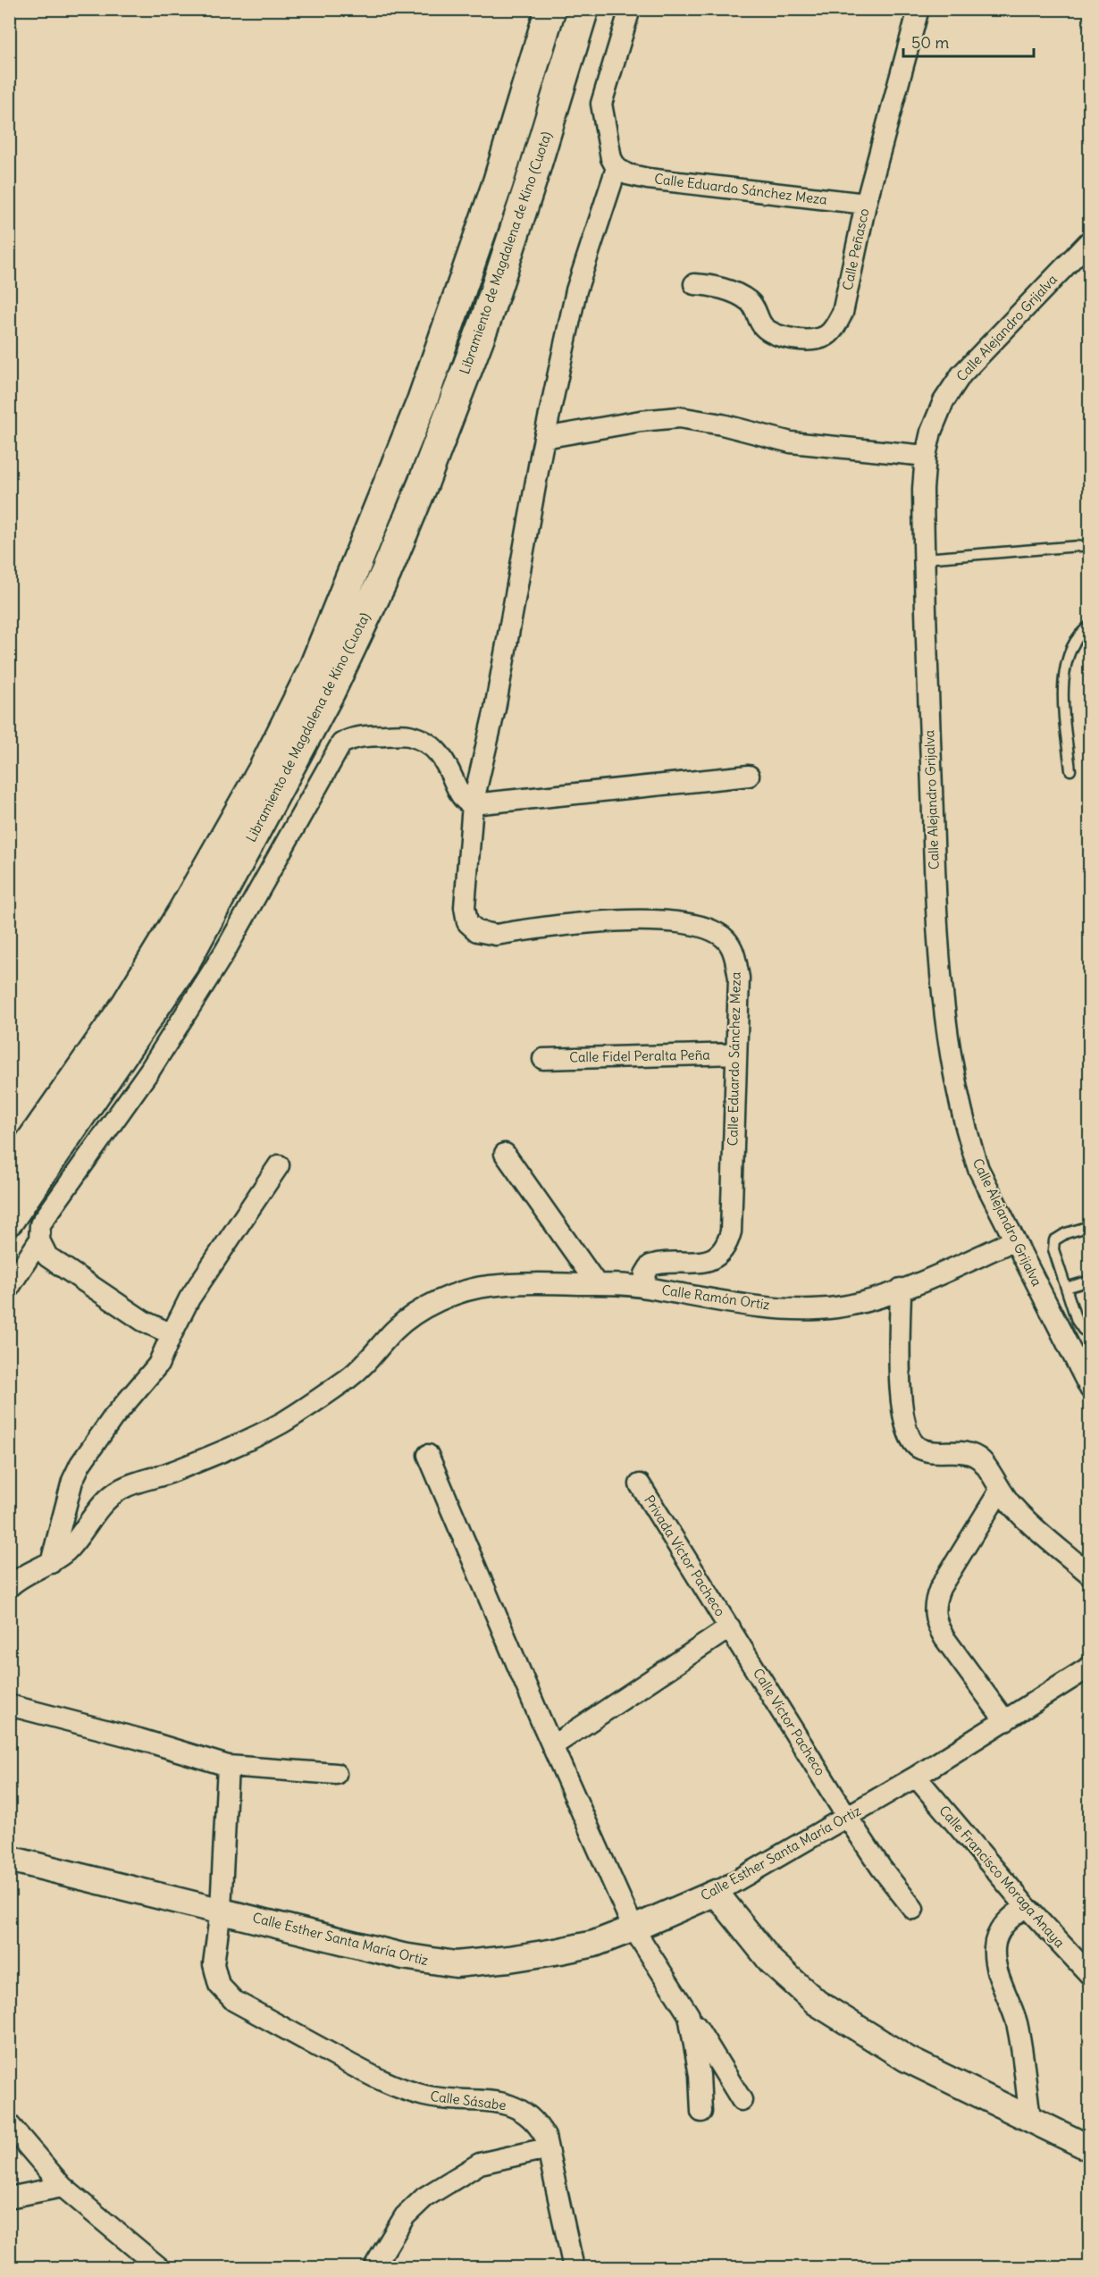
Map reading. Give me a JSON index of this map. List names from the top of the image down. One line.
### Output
{"streets":{"highway":["Libramiento de Magdalena de Kino (Cuota)"],"street":["Calle Eduardo Sánchez Meza","Calle Peñasco","Calle Alejandro Grijalva","Calle Fidel Peralta Peña","Calle Ramón Ortiz","Privada Víctor Pacheco","Calle Víctor Pacheco","Calle Esther Santa María Ortiz","Calle Francisco Moraga Anaya","Calle Sásabe"]},"crossings":[["Calle Eduardo Sánchez Meza","Calle Peñasco"],["Calle Eduardo Sánchez Meza","Calle Fidel Peralta Peña"],["Calle Eduardo Sánchez Meza","Calle Ramón Ortiz"],["Calle Alejandro Grijalva","Calle Ramón Ortiz"],["Privada Víctor Pacheco","Calle Víctor Pacheco"],["Calle Víctor Pacheco","Calle Esther Santa María Ortiz"],["Calle Esther Santa María Ortiz","Calle Francisco Moraga Anaya"],["Calle Esther Santa María Ortiz","Calle Sásabe"]],"scale_bar":"50 m"}
